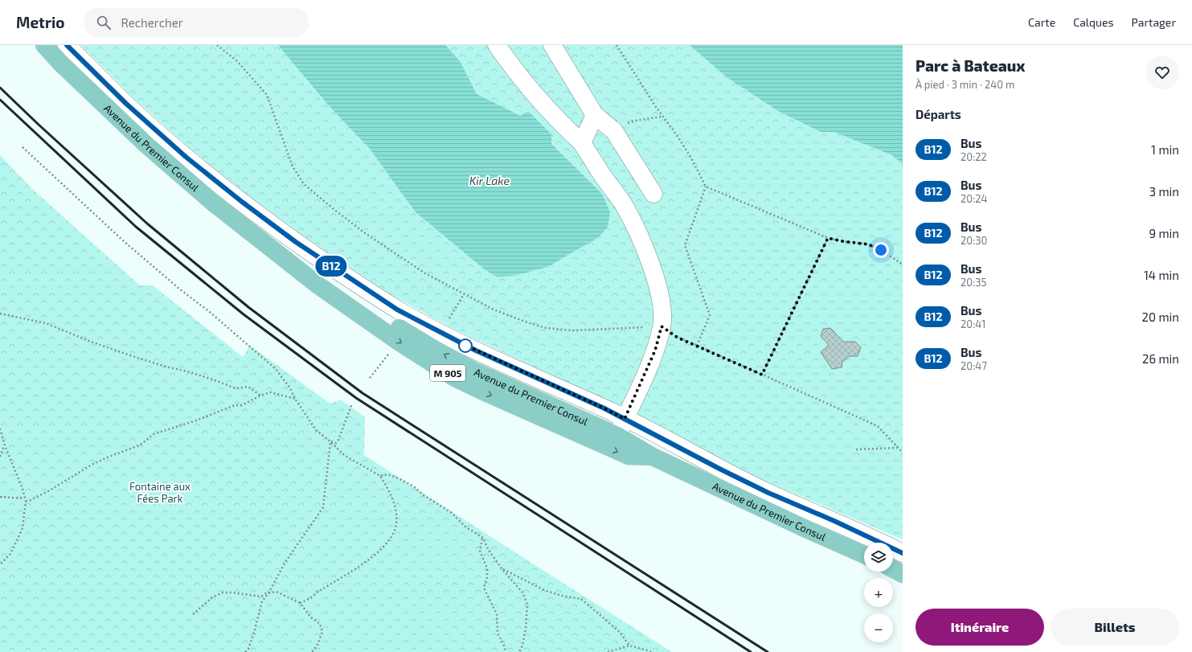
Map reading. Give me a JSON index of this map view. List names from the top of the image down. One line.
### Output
{"streets":{"main road":["Avenue du Premier Consul","M 905"]},"water":["Kir Lake"],"parks":["Fontaine aux Fées Park"],"lines":["bus line B12"],"page":{"header":"Metrio","search":"Rechercher","nav":["Carte","Calques","Partager"],"on_map":"B12","heading":[["Parc à Bateaux","À pied · 3 min · 240 m"],"Départs"],"list":[{"mark":"B12","name":"Bus","note":"20:22","value":"1 min"},{"mark":"B12","name":"Bus","note":"20:24","value":"3 min"},{"mark":"B12","name":"Bus","note":"20:30","value":"9 min"},{"mark":"B12","name":"Bus","note":"20:35","value":"14 min"},{"mark":"B12","name":"Bus","note":"20:41","value":"20 min"},{"mark":"B12","name":"Bus","note":"20:47","value":"26 min"}],"map_buttons":["+","−"],"buttons":["Itinéraire","Billets"]}}
